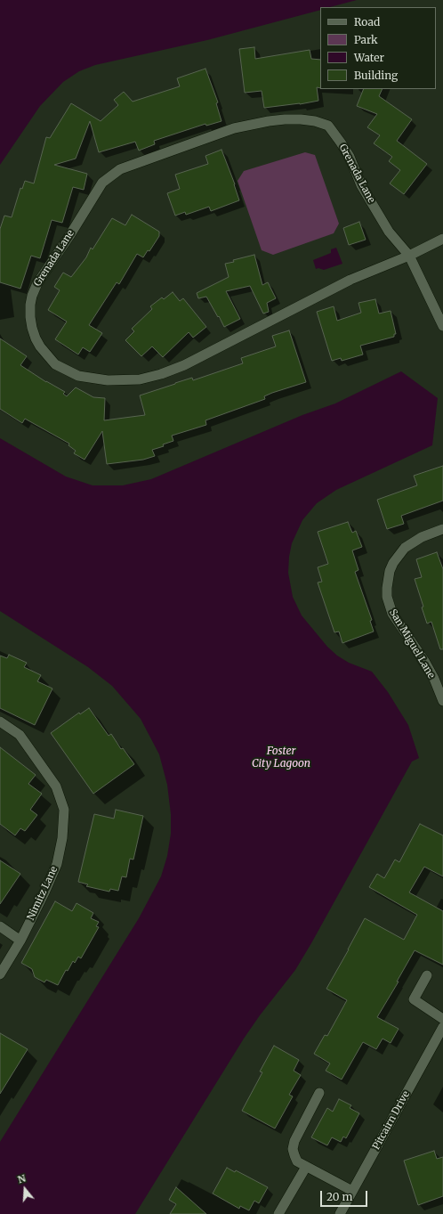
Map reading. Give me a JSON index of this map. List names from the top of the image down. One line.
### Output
{"streets":{"street":["Grenada Lane","San Miguel Lane","Nimitz Lane","Pitcairn Drive"]},"water":["Foster City Lagoon"],"legend":["Road","Park","Water","Building"],"scale_bar":"20 m","north":"top"}
